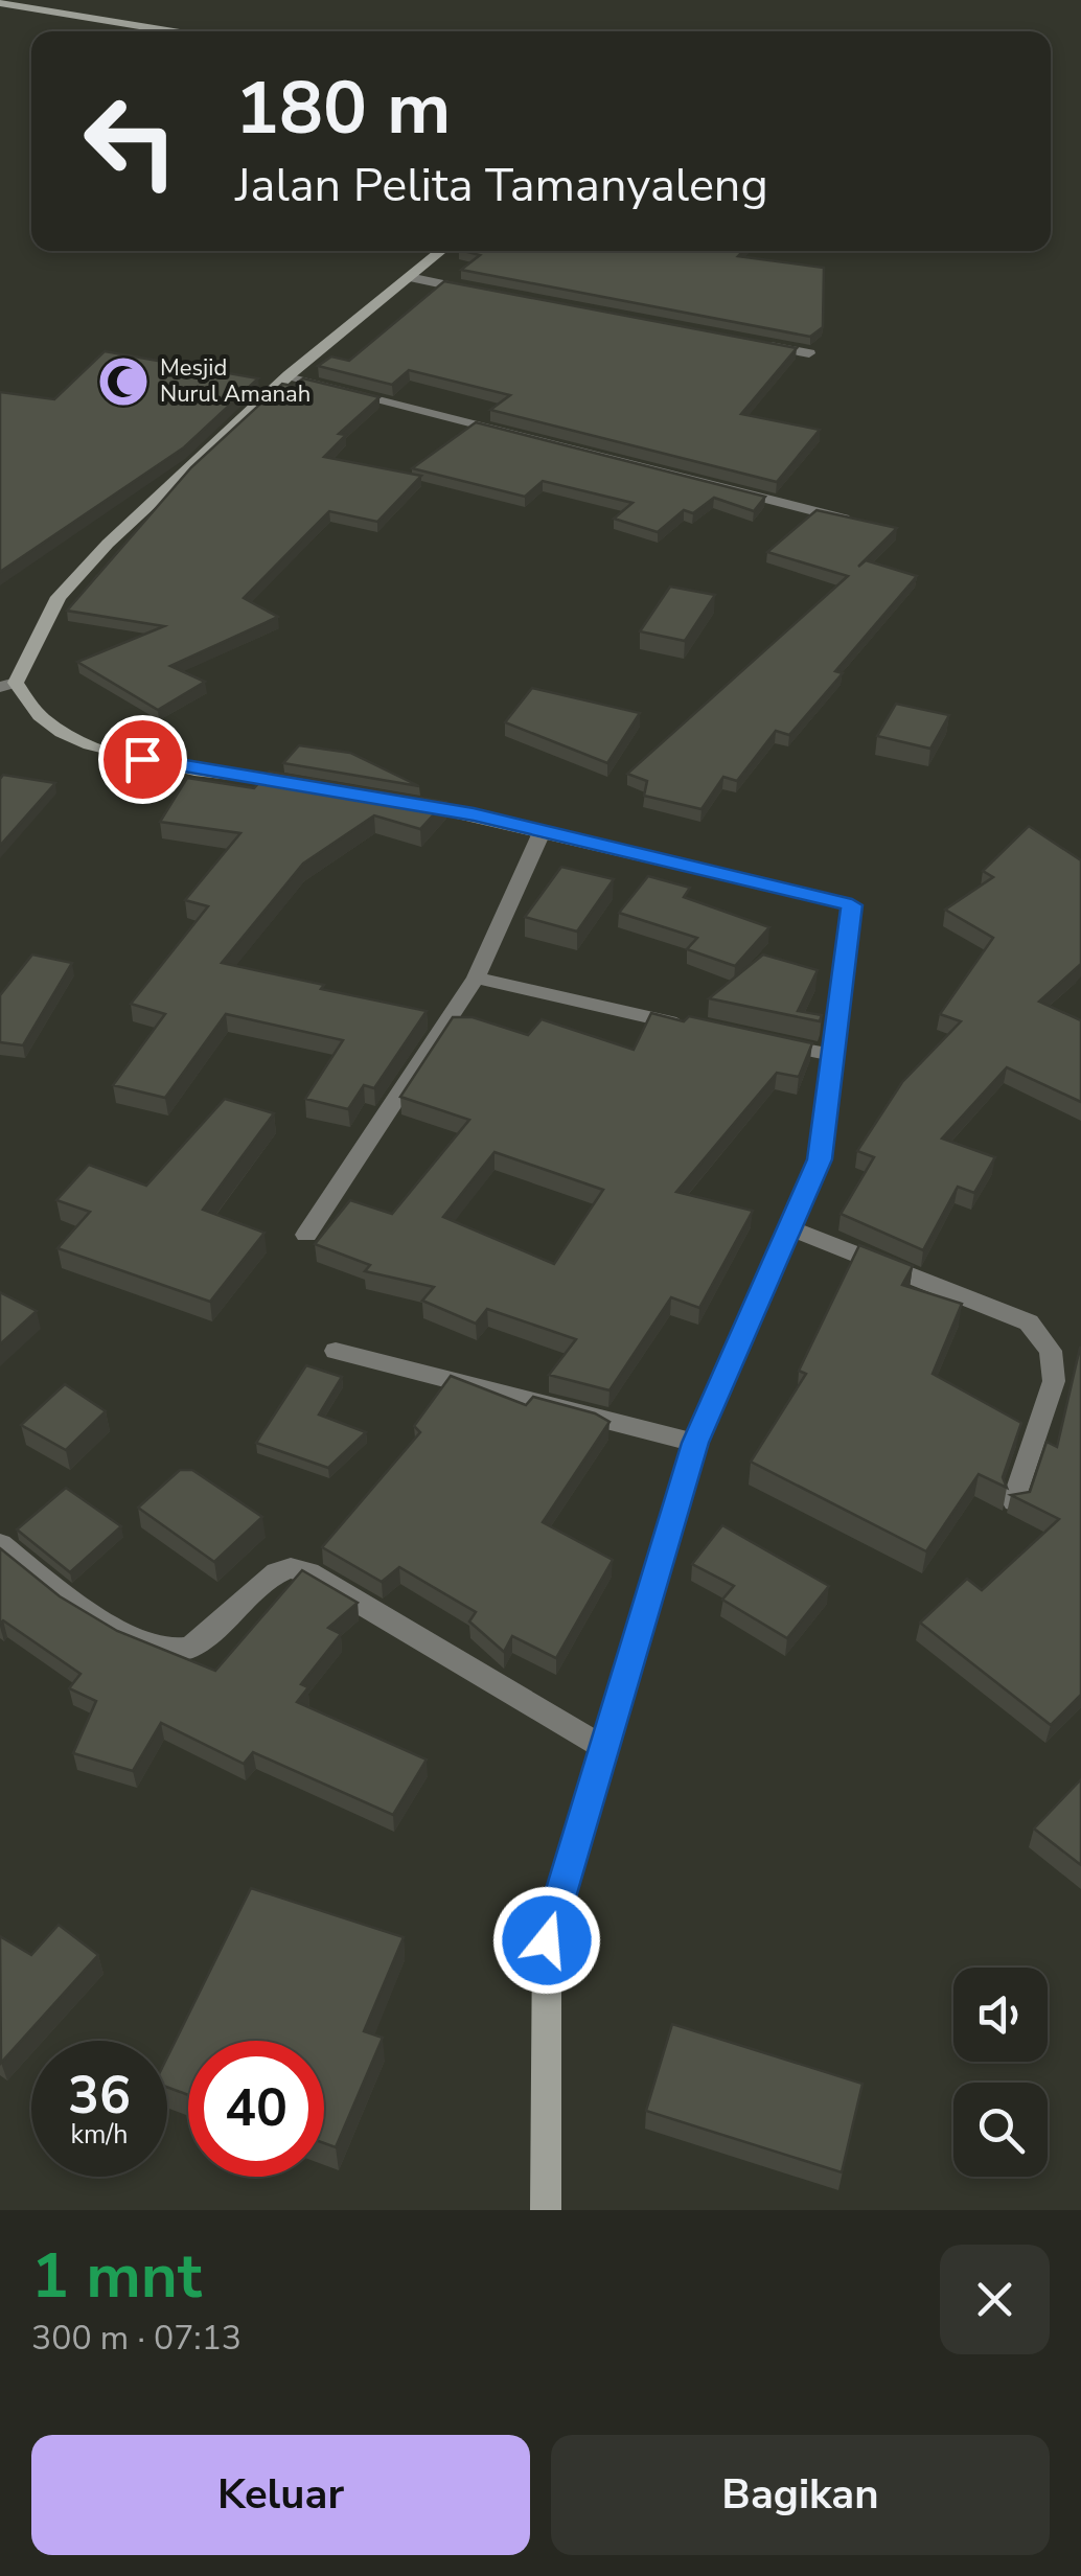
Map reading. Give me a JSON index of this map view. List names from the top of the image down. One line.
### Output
{"places":{"mosque":["Mesjid Nurul Amanah"]},"page":{"turn":["180 m","Jalan Pelita Tamanyaleng"],"speed":"36 km/h","limit":"40","heading":["1 mnt","300 m · 07:13"],"buttons":["Keluar","Bagikan"]}}
